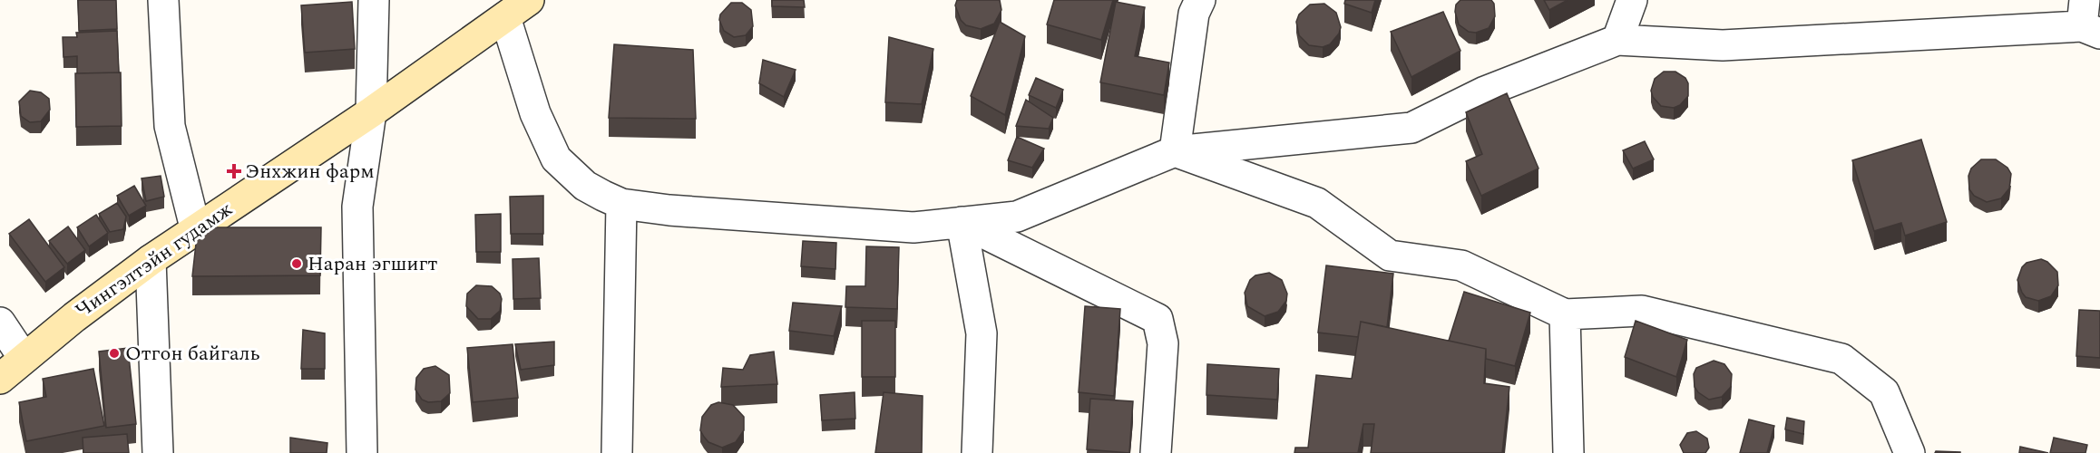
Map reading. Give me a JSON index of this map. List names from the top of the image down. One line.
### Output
{"streets":{"main road":["Чингэлтэйн гудамж"]},"places":{"health":["Энхжин фарм"],"other":["Наран эгшигт","Отгон байгаль"]}}
